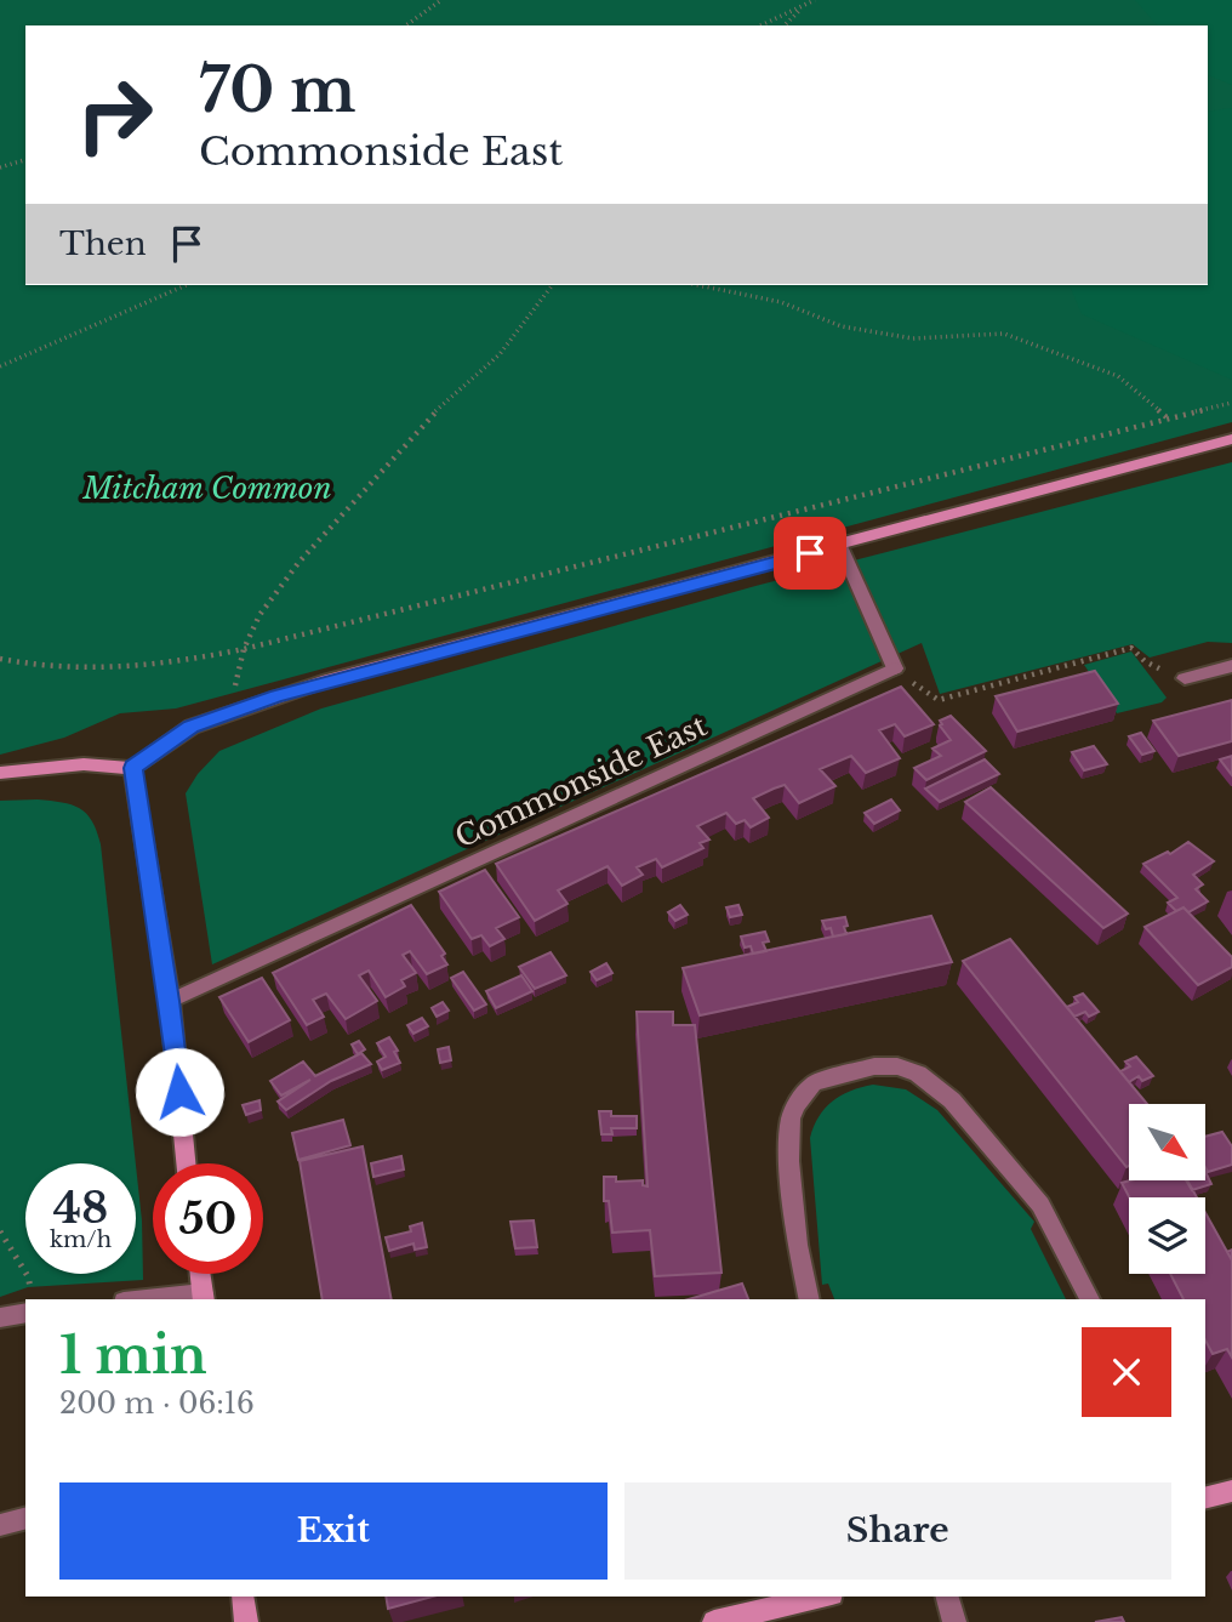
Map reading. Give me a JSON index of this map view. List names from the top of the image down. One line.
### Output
{"streets":{"street":["Commonside East"]},"parks":["Mitcham Common"],"north":"bottom right","page":{"turn":["70 m","Commonside East"],"then":"Then","speed":"48 km/h","limit":"50","heading":["1 min","200 m · 06:16"],"buttons":["Exit","Share"]}}
